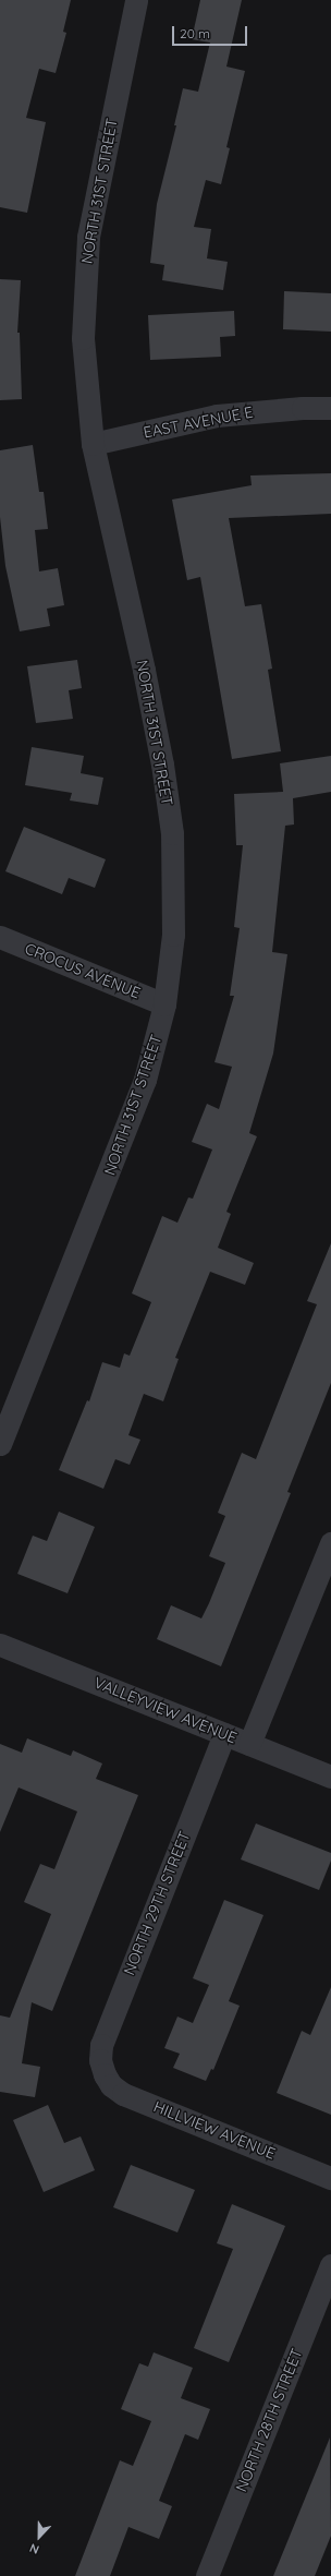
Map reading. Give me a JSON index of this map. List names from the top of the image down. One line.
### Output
{"streets":{"street":["NORTH 31ST STREET","EAST AVENUE E","CROCUS AVENUE","VALLEYVIEW AVENUE","NORTH 29TH STREET","HILLVIEW AVENUE","NORTH 28TH STREET"]},"crossings":[["NORTH 31ST STREET","EAST AVENUE E"],["NORTH 31ST STREET","CROCUS AVENUE"],["VALLEYVIEW AVENUE","NORTH 29TH STREET"],["NORTH 29TH STREET","HILLVIEW AVENUE"]],"scale_bar":"20 m","north":"bottom"}
